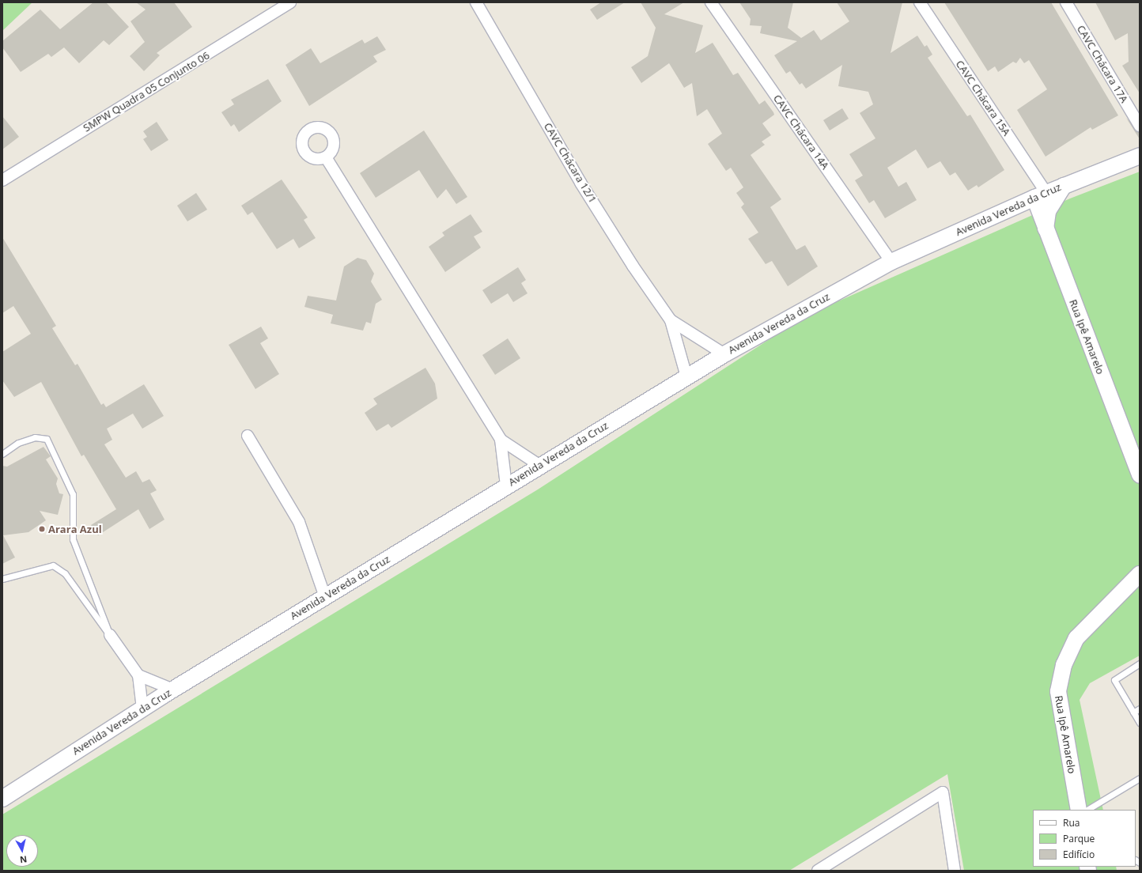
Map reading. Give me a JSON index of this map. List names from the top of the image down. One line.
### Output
{"streets":{"street":["CAVC Chácara 17A","SMPW Quadra 05 Conjunto 06","CAVC Chácara 15A","CAVC Chácara 14A","CAVC Chácara 12/1","Avenida Vereda da Cruz","Rua Ipê Amarelo"]},"crossings":[["CAVC Chácara 15A","Avenida Vereda da Cruz"],["CAVC Chácara 15A","Rua Ipê Amarelo"],["CAVC Chácara 14A","Avenida Vereda da Cruz"],["CAVC Chácara 12/1","Avenida Vereda da Cruz"],["Avenida Vereda da Cruz","Rua Ipê Amarelo"]],"places":["Arara Azul"],"legend":["Rua","Parque","Edifício"],"north":"bottom"}
